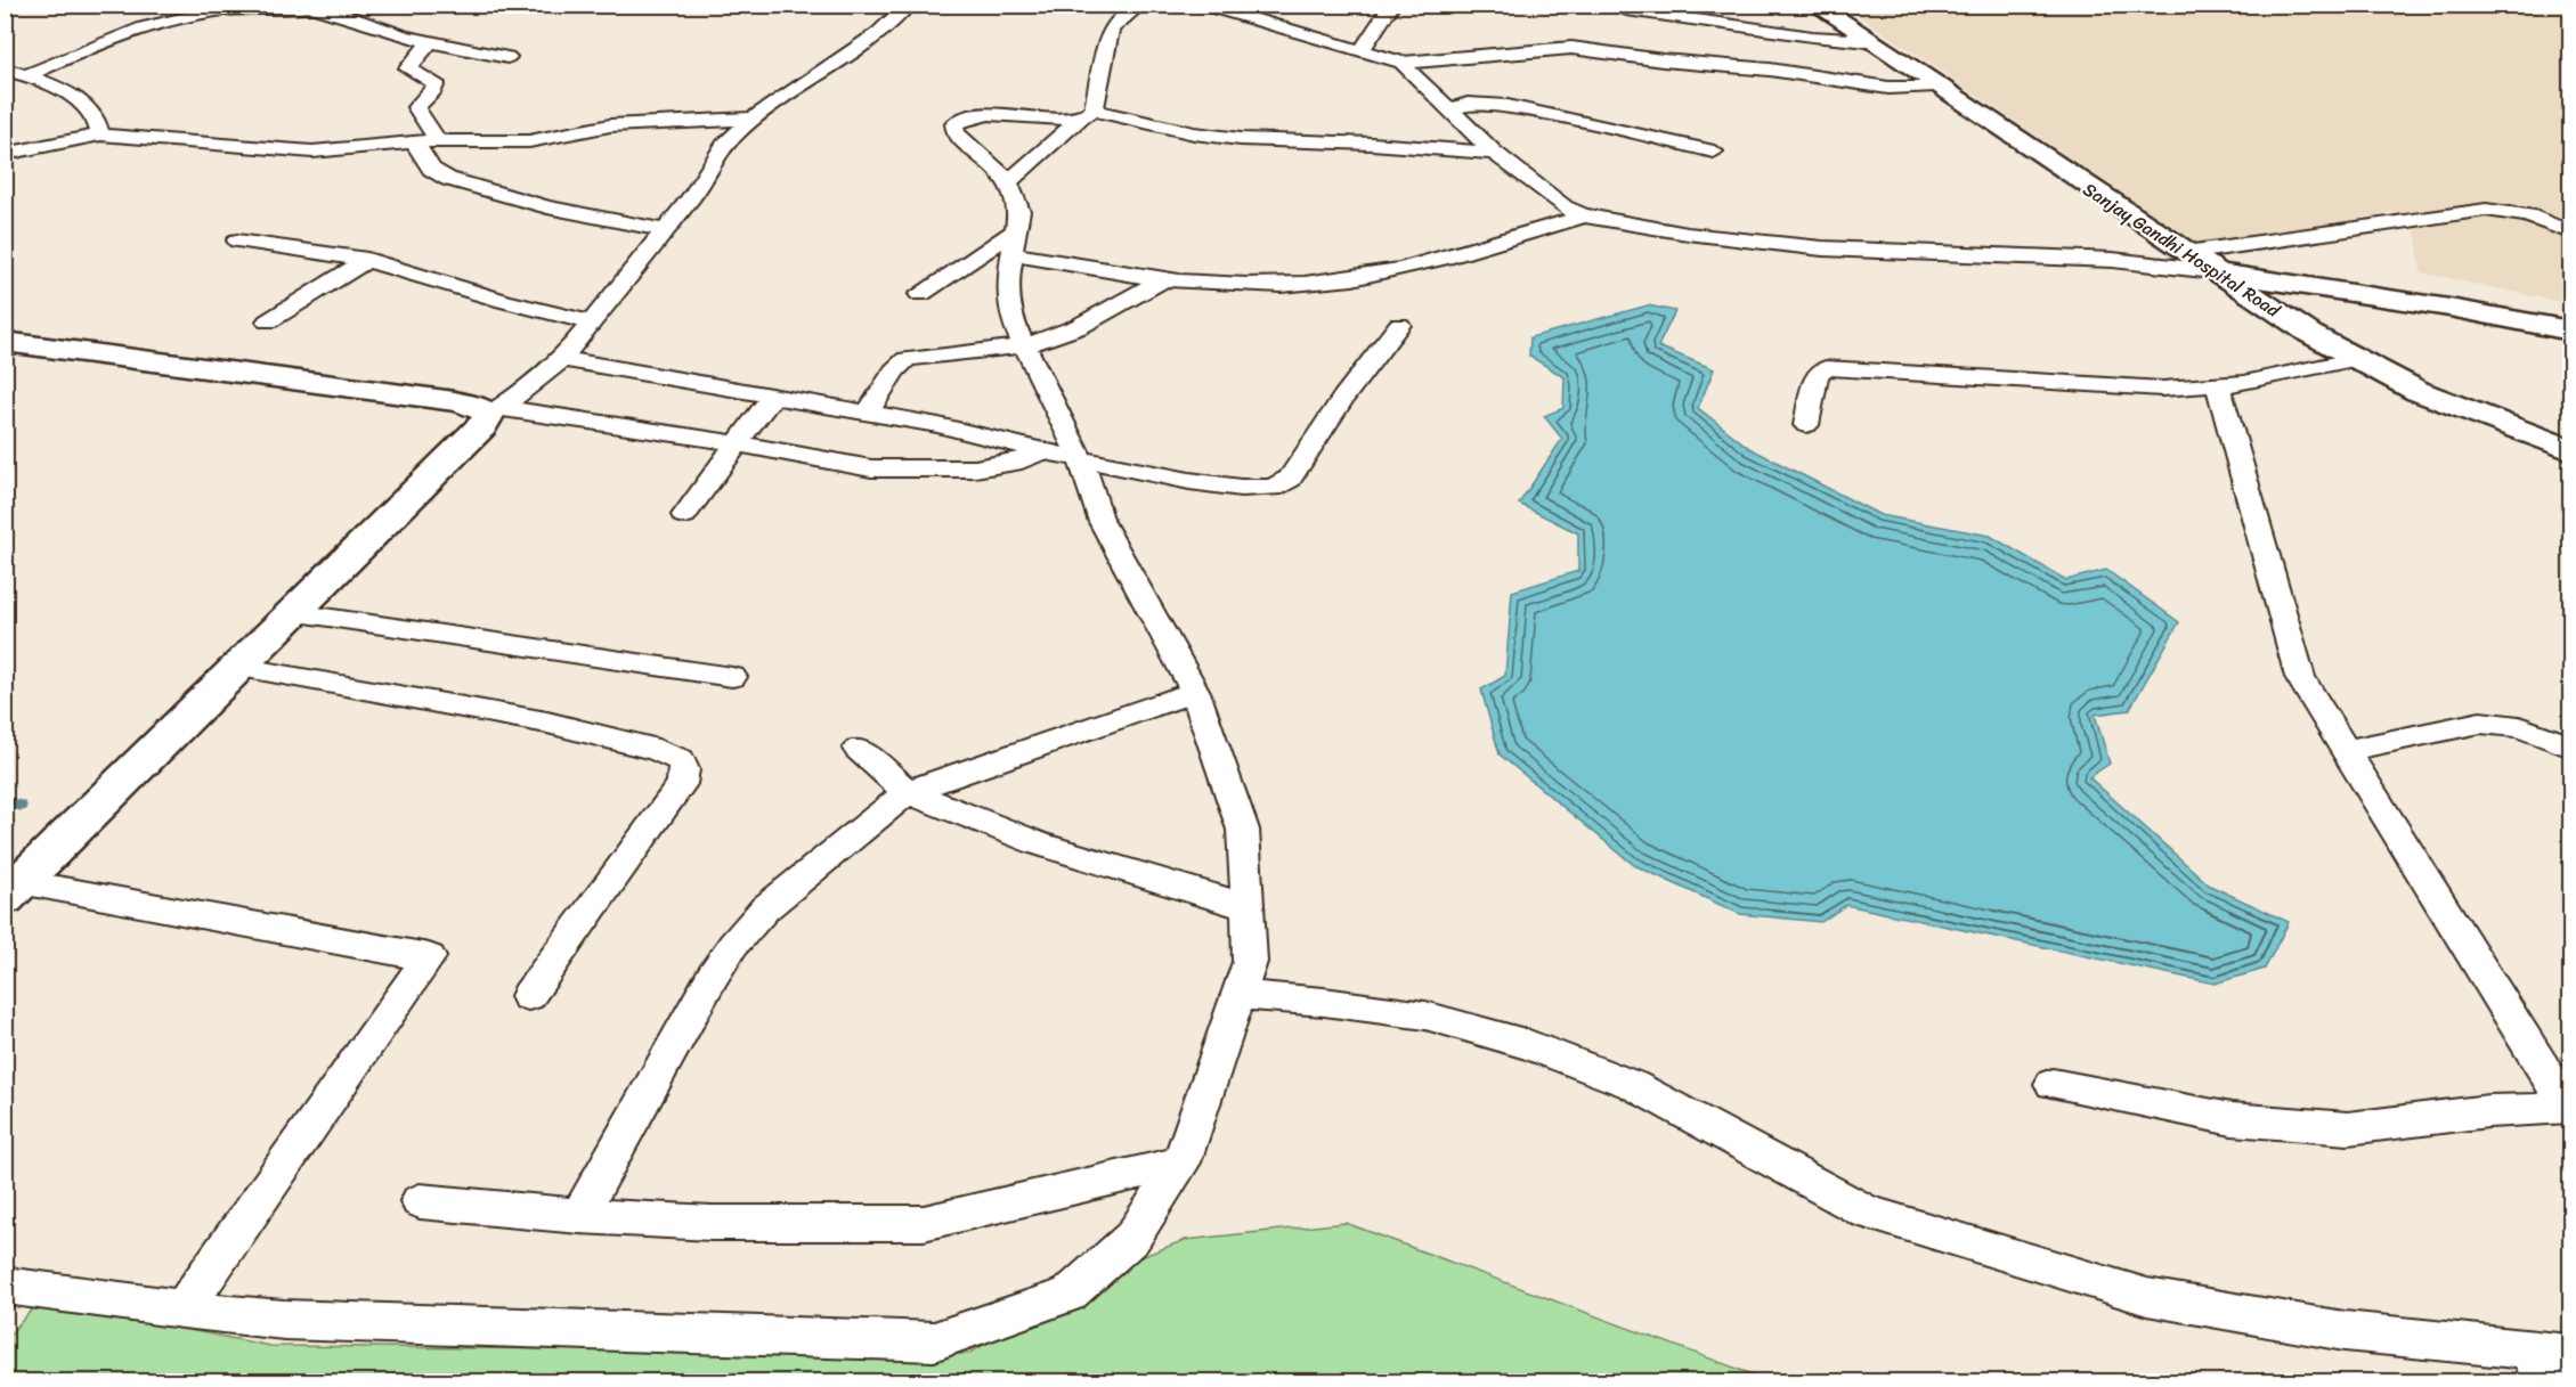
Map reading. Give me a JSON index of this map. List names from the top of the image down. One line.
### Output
{"streets":{"main road":["Sanjay Gandhi Hospital Road"]}}
